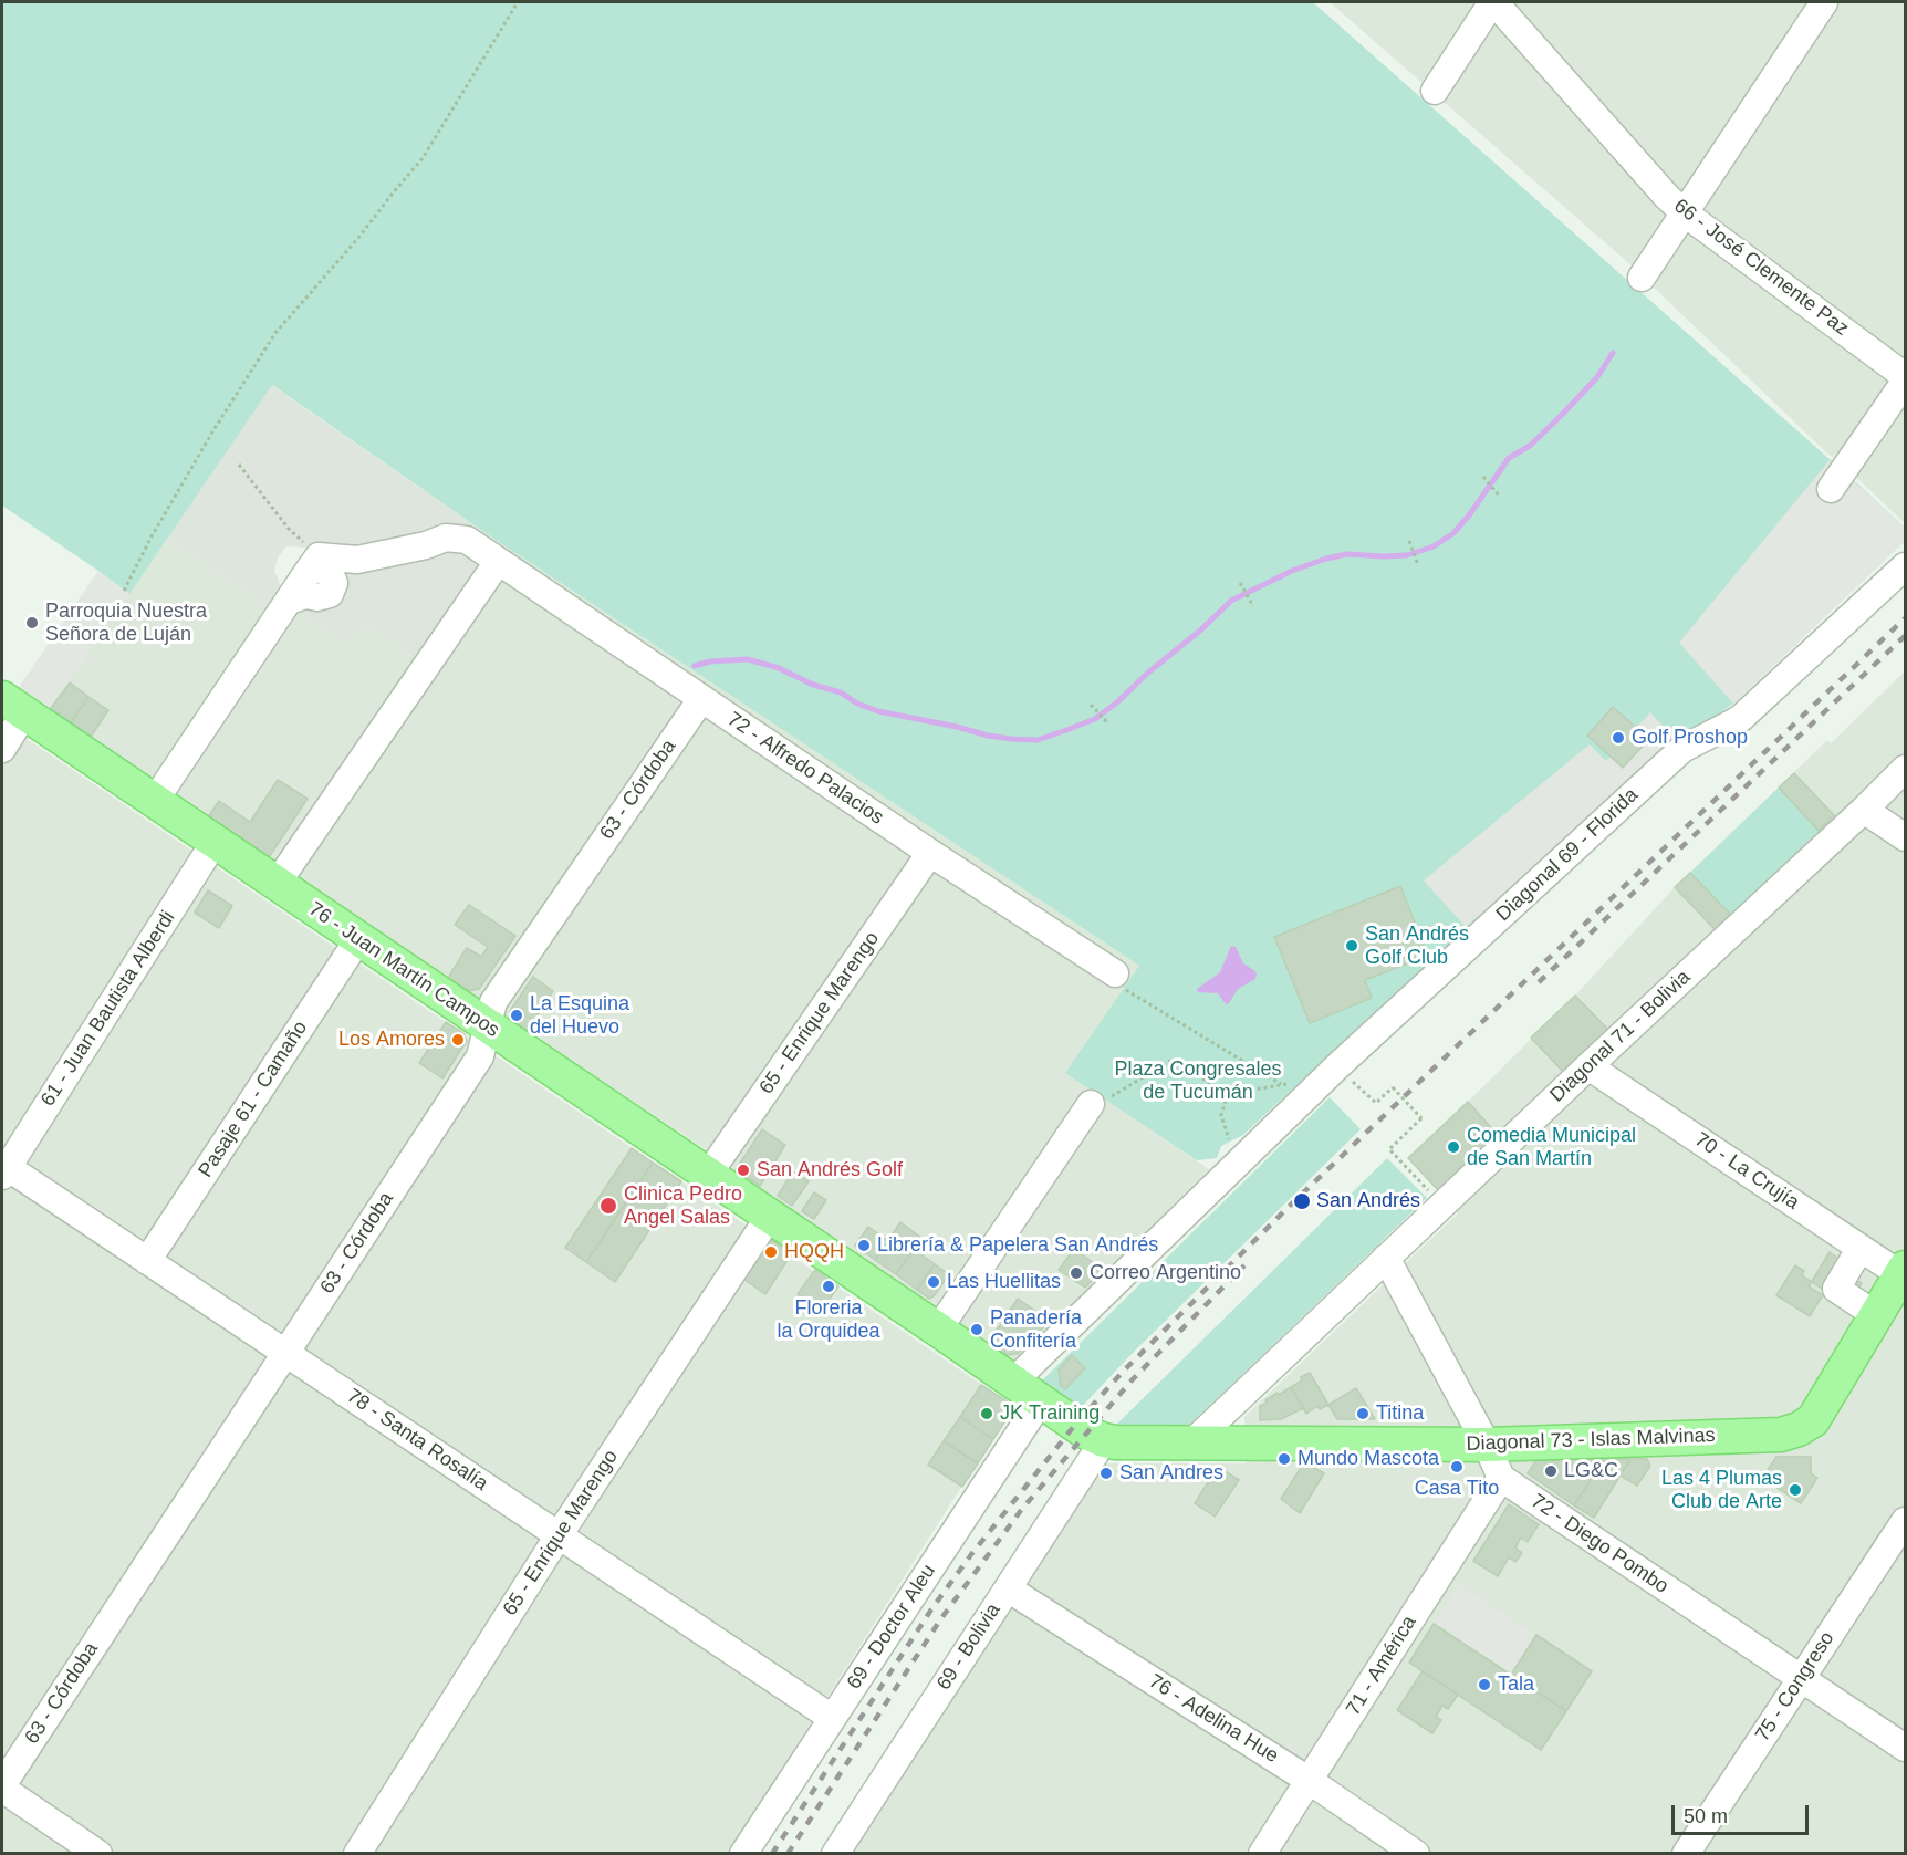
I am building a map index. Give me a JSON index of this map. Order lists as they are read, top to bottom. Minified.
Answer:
{"streets":{"main road":["76 - Juan Martín Campos","Diagonal 73 - Islas Malvinas"],"street":["66 - José Clemente Paz","72 - Alfredo Palacios","63 - Córdoba","Diagonal 69 - Florida","61 - Juan Bautista Alberdi","65 - Enrique Marengo","Diagonal 71 - Bolivia","Pasaje 61 - Camaño","70 - La Crujía","78 - Santa Rosalía","72 - Diego Pombo","69 - Doctor Aleu","69 - Bolivia","71 - América","75 - Congreso","76 - Adelina Hue"]},"crossings":[["72 - Alfredo Palacios","63 - Córdoba"],["72 - Alfredo Palacios","65 - Enrique Marengo"],["63 - Córdoba","76 - Juan Martín Campos"],["63 - Córdoba","78 - Santa Rosalía"],["Diagonal 69 - Florida","76 - Juan Martín Campos"],["76 - Juan Martín Campos","61 - Juan Bautista Alberdi"],["76 - Juan Martín Campos","65 - Enrique Marengo"],["76 - Juan Martín Campos","Pasaje 61 - Camaño"],["76 - Juan Martín Campos","Diagonal 73 - Islas Malvinas"],["76 - Juan Martín Campos","69 - Doctor Aleu"],["76 - Juan Martín Campos","69 - Bolivia"],["61 - Juan Bautista Alberdi","78 - Santa Rosalía"],["65 - Enrique Marengo","78 - Santa Rosalía"],["Diagonal 71 - Bolivia","70 - La Crujía"],["Diagonal 71 - Bolivia","Diagonal 73 - Islas Malvinas"],["Pasaje 61 - Camaño","78 - Santa Rosalía"],["78 - Santa Rosalía","69 - Doctor Aleu"],["Diagonal 73 - Islas Malvinas","69 - Bolivia"],["72 - Diego Pombo","71 - América"],["72 - Diego Pombo","75 - Congreso"],["69 - Bolivia","76 - Adelina Hue"],["71 - América","76 - Adelina Hue"]],"parks":["Plaza Congresales de Tucumán"],"places":["Parroquia Nuestra Señora de Luján","Golf Proshop","San Andrés Golf Club","La Esquina del Huevo","Los Amores","Comedia Municipal de San Martín","San Andrés Golf","San Andrés","Clinica Pedro Angel Salas","Librería & Papelera San Andrés","HQQH","Correo Argentino","Las Huellitas","Floreria la Orquidea","Panadería Confitería","JK Training","Titina","Mundo Mascota","Casa Tito","LG&C","San Andres","Las 4 Plumas Club de Arte","Tala"],"scale_bar":"50 m"}
